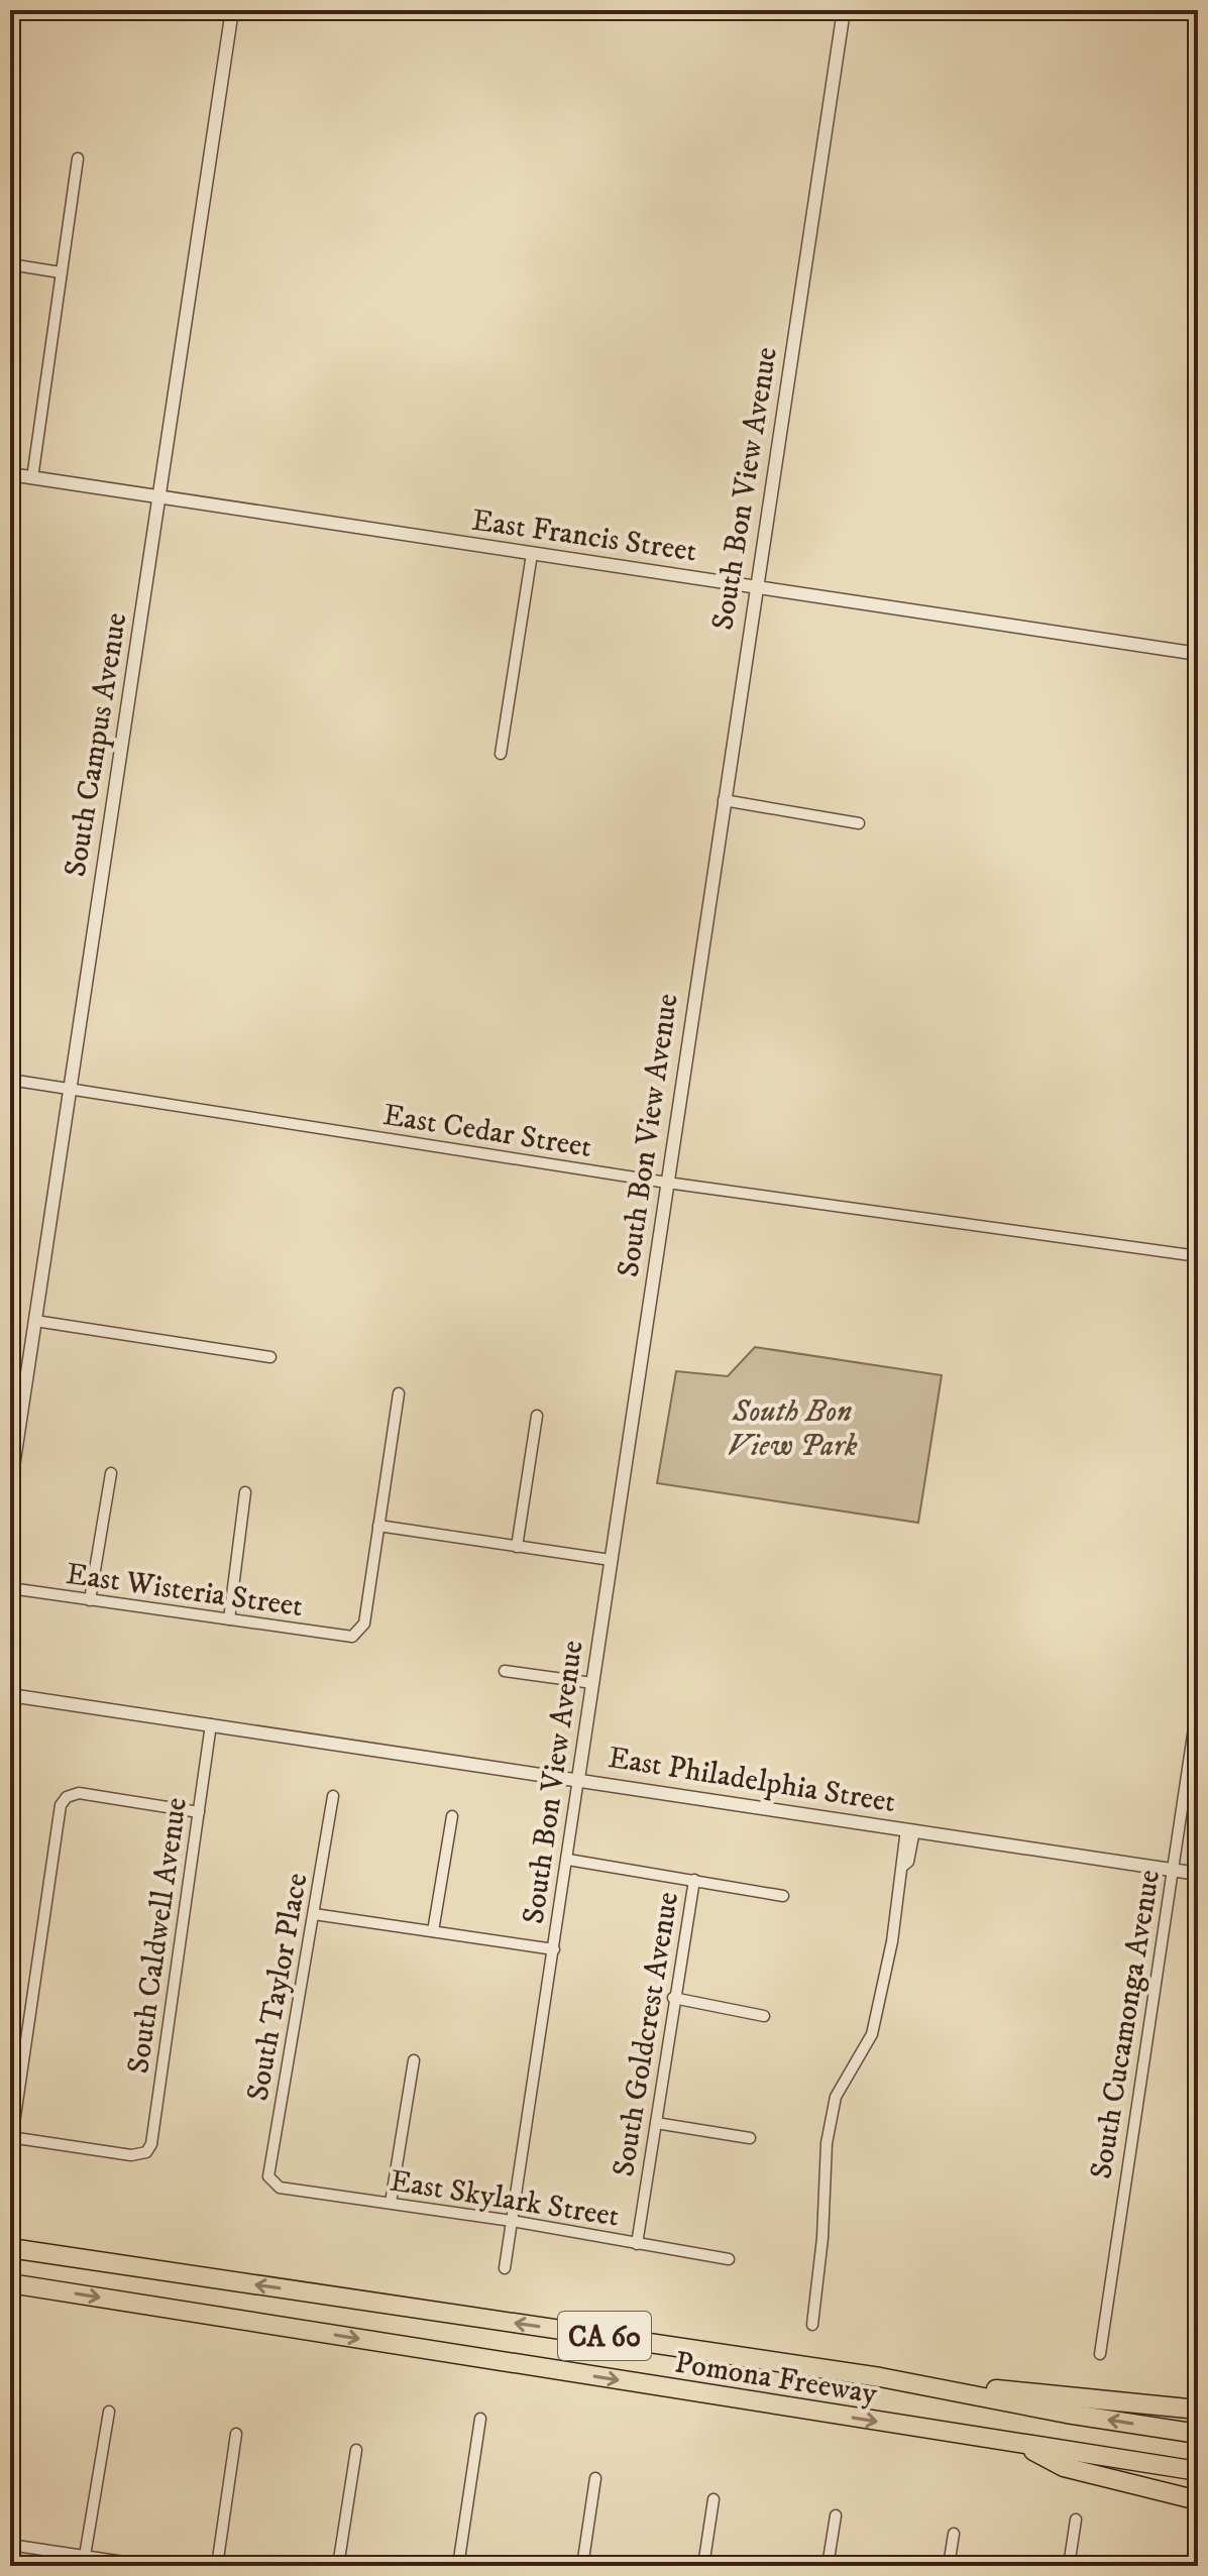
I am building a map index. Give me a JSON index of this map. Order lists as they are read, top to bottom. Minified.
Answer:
{"streets":{"highway":["CA 60","Pomona Freeway"],"street":["South Bon View Avenue","East Francis Street","South Campus Avenue","East Cedar Street","East Wisteria Street","East Philadelphia Street","South Caldwell Avenue","South Taylor Place","South Cucamonga Avenue","South Goldcrest Avenue","East Skylark Street"]},"crossings":[["South Bon View Avenue","East Francis Street"],["South Bon View Avenue","East Cedar Street"],["South Bon View Avenue","East Philadelphia Street"],["South Bon View Avenue","East Skylark Street"],["East Francis Street","South Campus Avenue"],["South Campus Avenue","East Cedar Street"],["East Philadelphia Street","South Caldwell Avenue"],["East Philadelphia Street","South Cucamonga Avenue"],["South Taylor Place","East Skylark Street"],["South Goldcrest Avenue","East Skylark Street"]],"parks":["South Bon View Park"]}
